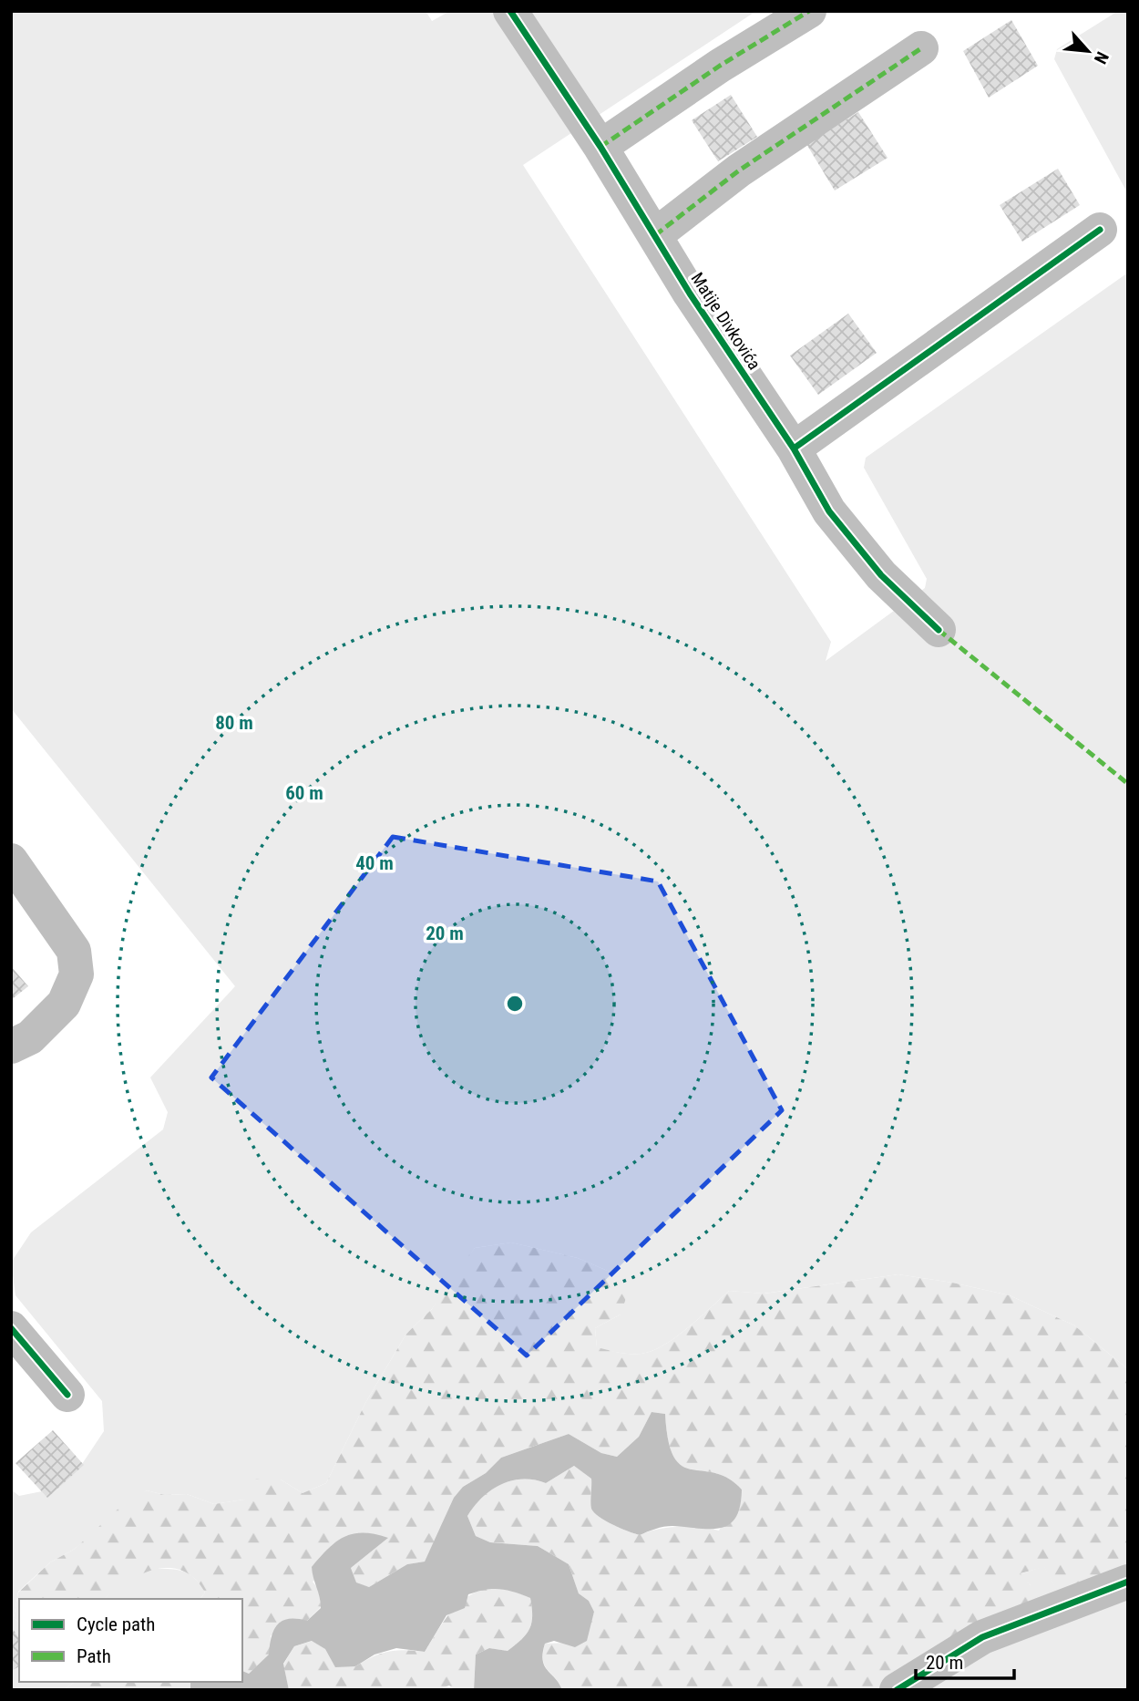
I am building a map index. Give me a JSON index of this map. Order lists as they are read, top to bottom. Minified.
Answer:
{"streets":{"street":["Matije Divkovića"]},"legend":["Cycle path","Path"],"scale_bar":"20 m","north":"bottom right","rings":["80 m","60 m","40 m","20 m"]}
